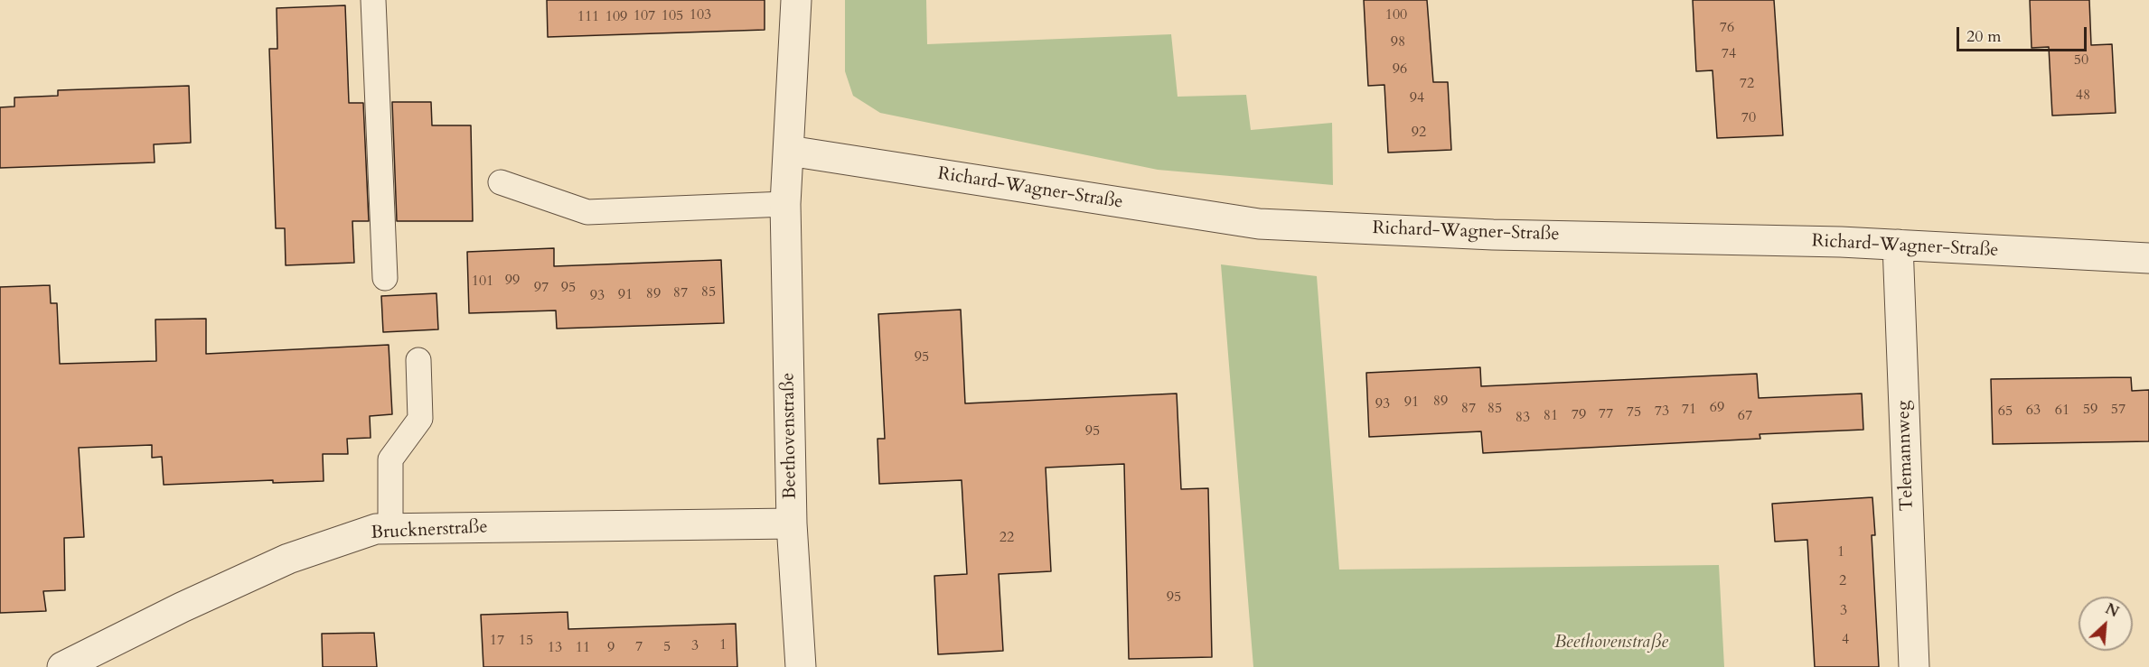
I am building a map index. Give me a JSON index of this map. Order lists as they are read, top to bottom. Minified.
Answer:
{"streets":{"street":["Richard-Wagner-Straße","Beethovenstraße","Telemannweg","Brucknerstraße"]},"crossings":[["Richard-Wagner-Straße","Beethovenstraße"],["Richard-Wagner-Straße","Telemannweg"],["Beethovenstraße","Brucknerstraße"]],"parks":["Beethovenstraße"],"house_numbers":["103","100","107","105","111","109","76","98","74","50","96","72","48","94","70","92","99","101","97","95","85","87","89","91","93","95","89","91","93","69","87","85","71","59","57","63","61","73","65","75","77","79","81","67","83","95","22","1","2","95","3","4","17","15","1","3","7","5","13","11","9"],"scale_bar":"20 m","north":"top right"}
